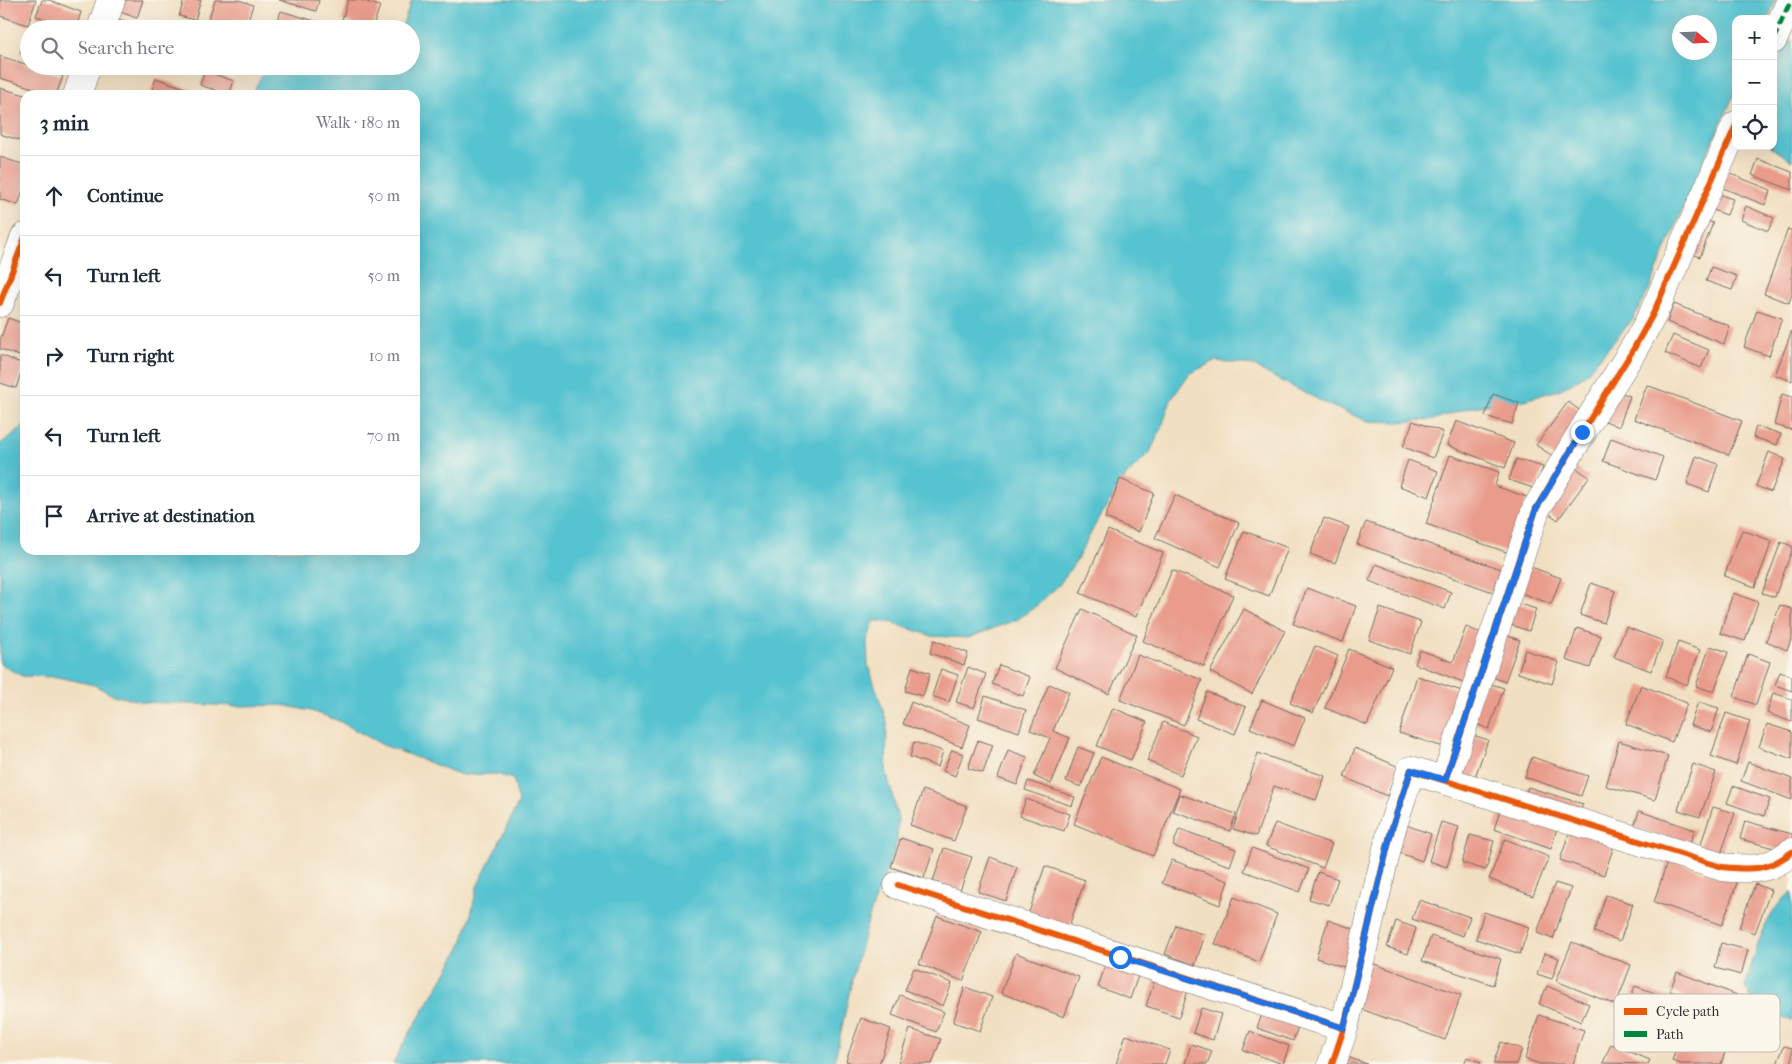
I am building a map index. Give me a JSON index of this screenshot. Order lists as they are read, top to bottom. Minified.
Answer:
{"legend":["Cycle path","Path"],"north":"right","page":{"map_buttons":["+","−"],"search":"Search here","heading":["3 min","Walk · 180 m"],"list":[["Continue","50 m"],["Turn left","50 m"],["Turn right","10 m"],["Turn left","70 m"],"Arrive at destination"]}}
